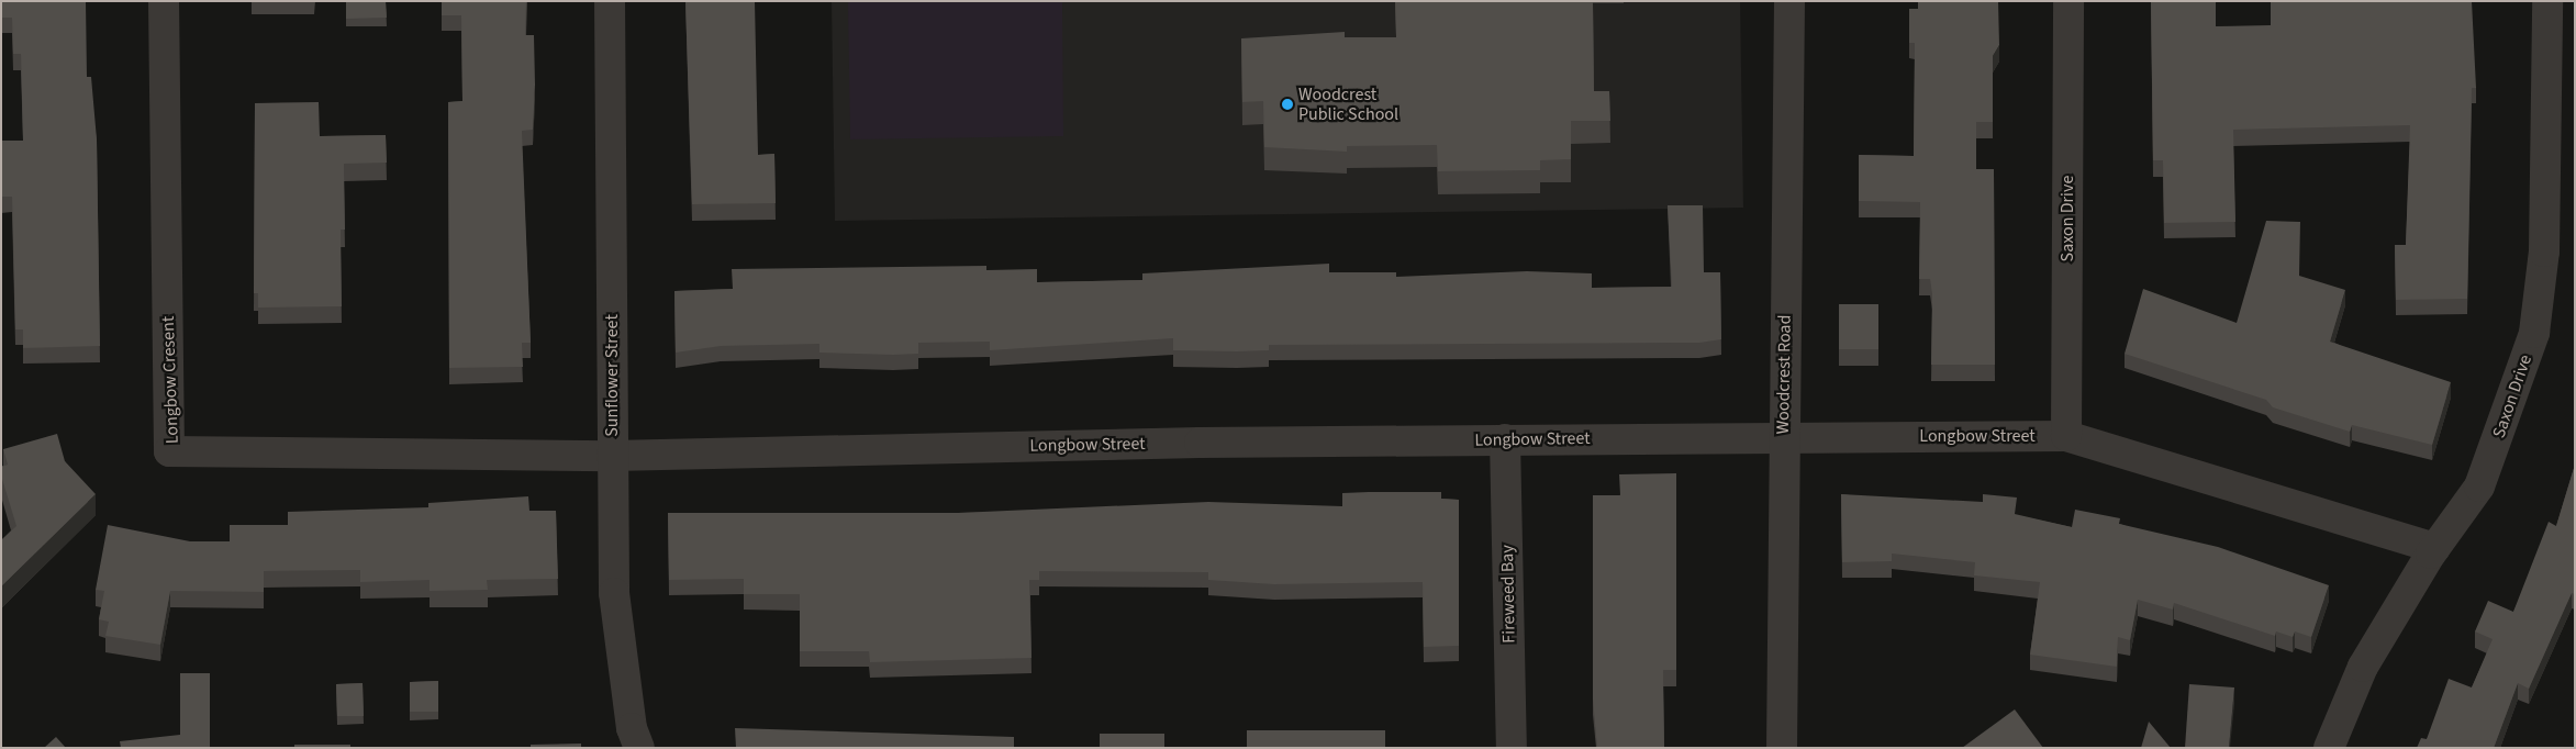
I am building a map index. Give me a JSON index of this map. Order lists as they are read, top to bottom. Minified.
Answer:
{"streets":{"street":["Saxon Drive","Woodcrest Road","Sunflower Street","Longbow Cresent","Longbow Street","Fireweed Bay"]},"crossings":[["Saxon Drive","Longbow Street"],["Woodcrest Road","Longbow Street"],["Sunflower Street","Longbow Cresent"],["Sunflower Street","Longbow Street"],["Longbow Cresent","Longbow Street"],["Longbow Street","Fireweed Bay"]],"places":["Woodcrest Public School"]}
